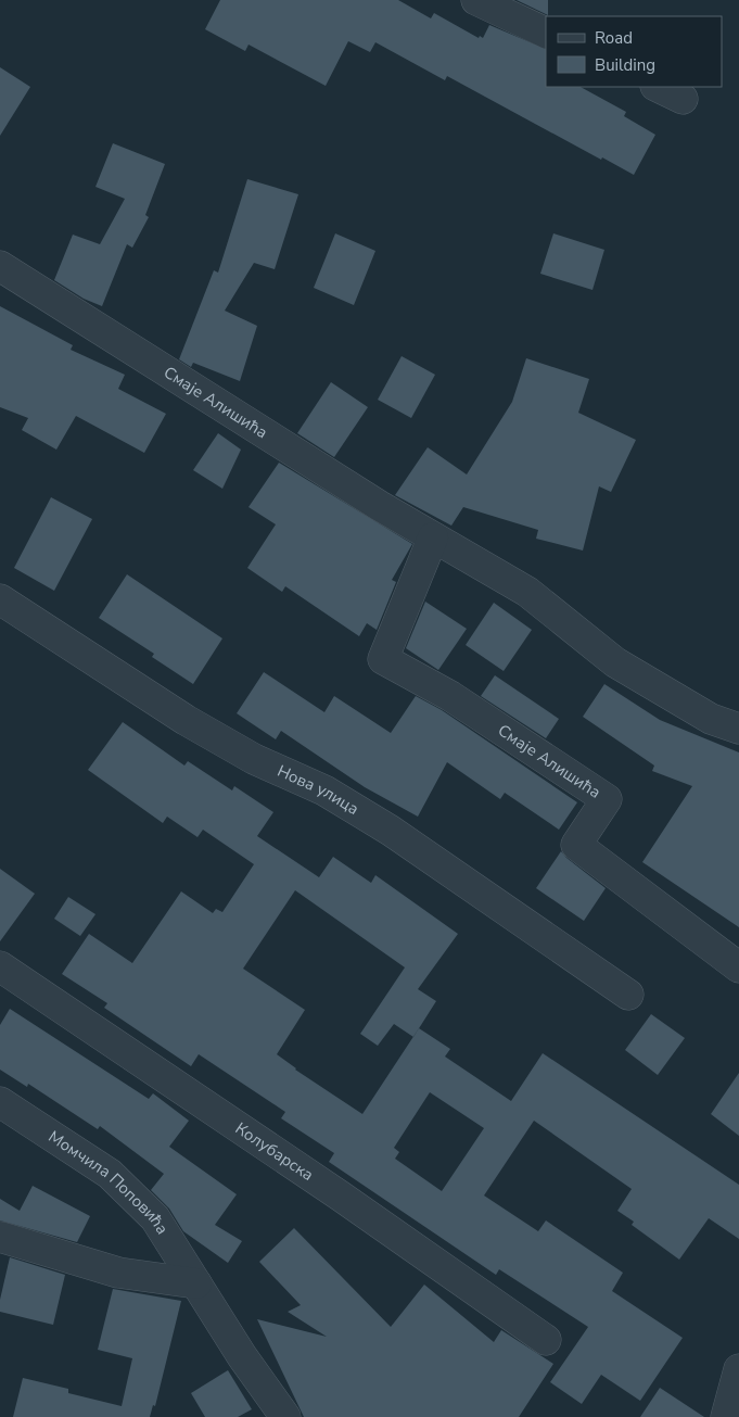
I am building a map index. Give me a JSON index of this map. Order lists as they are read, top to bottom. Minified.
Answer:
{"streets":{"street":["Смаје Алишића","Нова улица","Колубарска","Момчила Поповића"]},"legend":["Road","Building"]}
